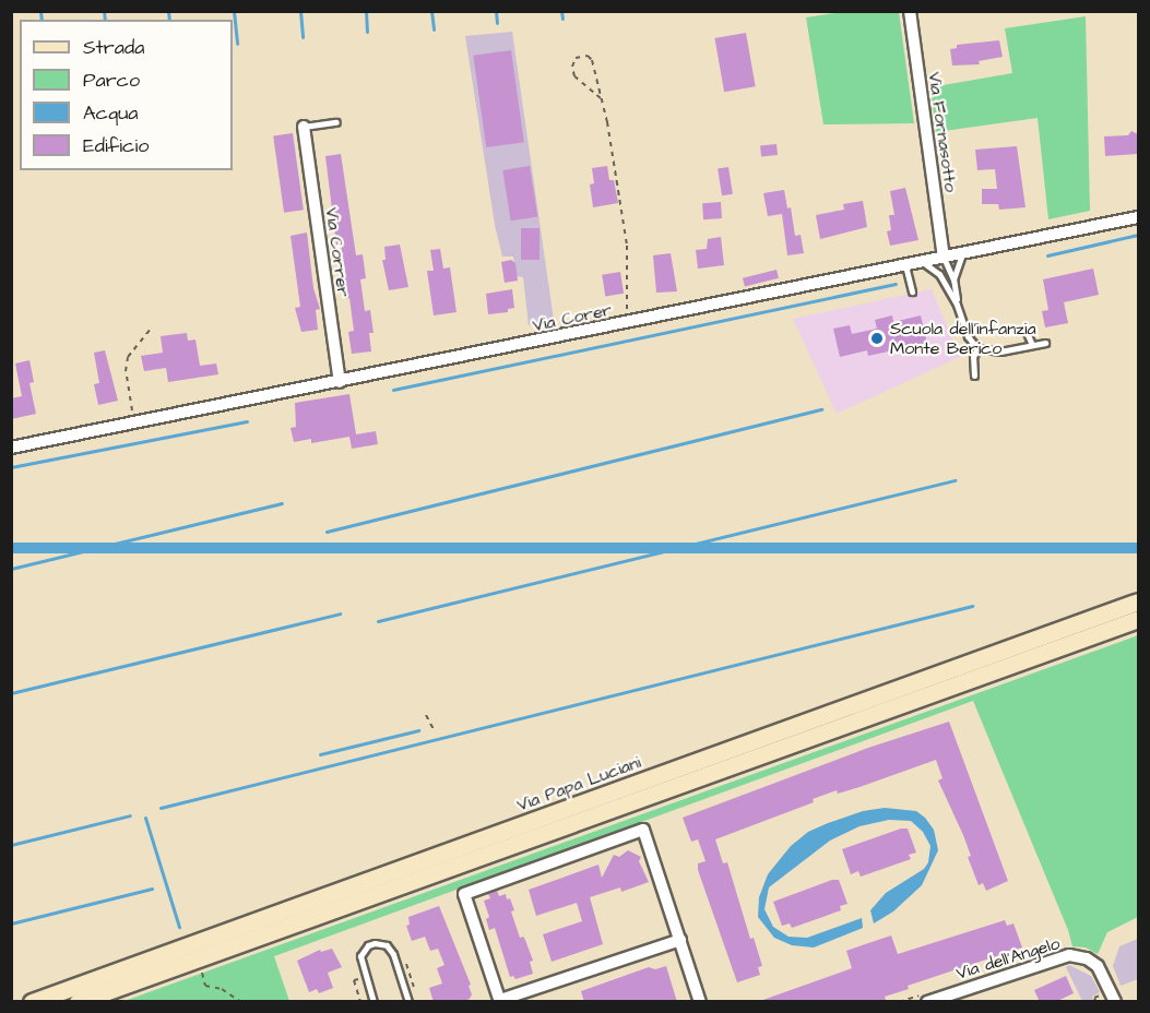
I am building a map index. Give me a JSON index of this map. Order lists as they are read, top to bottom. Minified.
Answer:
{"streets":{"main road":["Via Papa Luciani"],"street":["Via Fornasotto","Via Correr","Via Corer","Via dell'Angelo"]},"crossings":[["Via Fornasotto","Via Corer"],["Via Correr","Via Corer"]],"places":["Scuola dell'infanzia Monte Berico"],"legend":["Strada","Parco","Acqua","Edificio"]}
